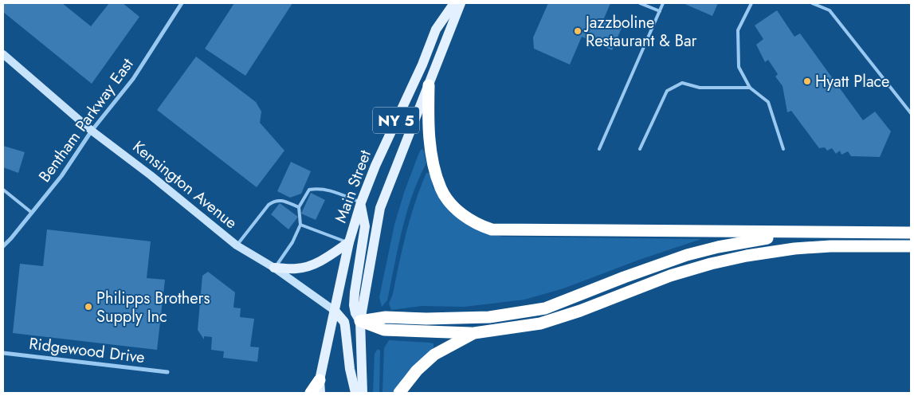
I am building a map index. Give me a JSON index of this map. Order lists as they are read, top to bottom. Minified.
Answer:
{"streets":{"main road":["NY 5","Kensington Avenue","Main Street"],"street":["Bentham Parkway East","Ridgewood Drive"]},"crossings":[["Bentham Parkway East","Kensington Avenue"],["Kensington Avenue","Main Street"]],"places":["Jazzboline Restaurant & Bar","Hyatt Place","Philipps Brothers Supply Inc"]}
